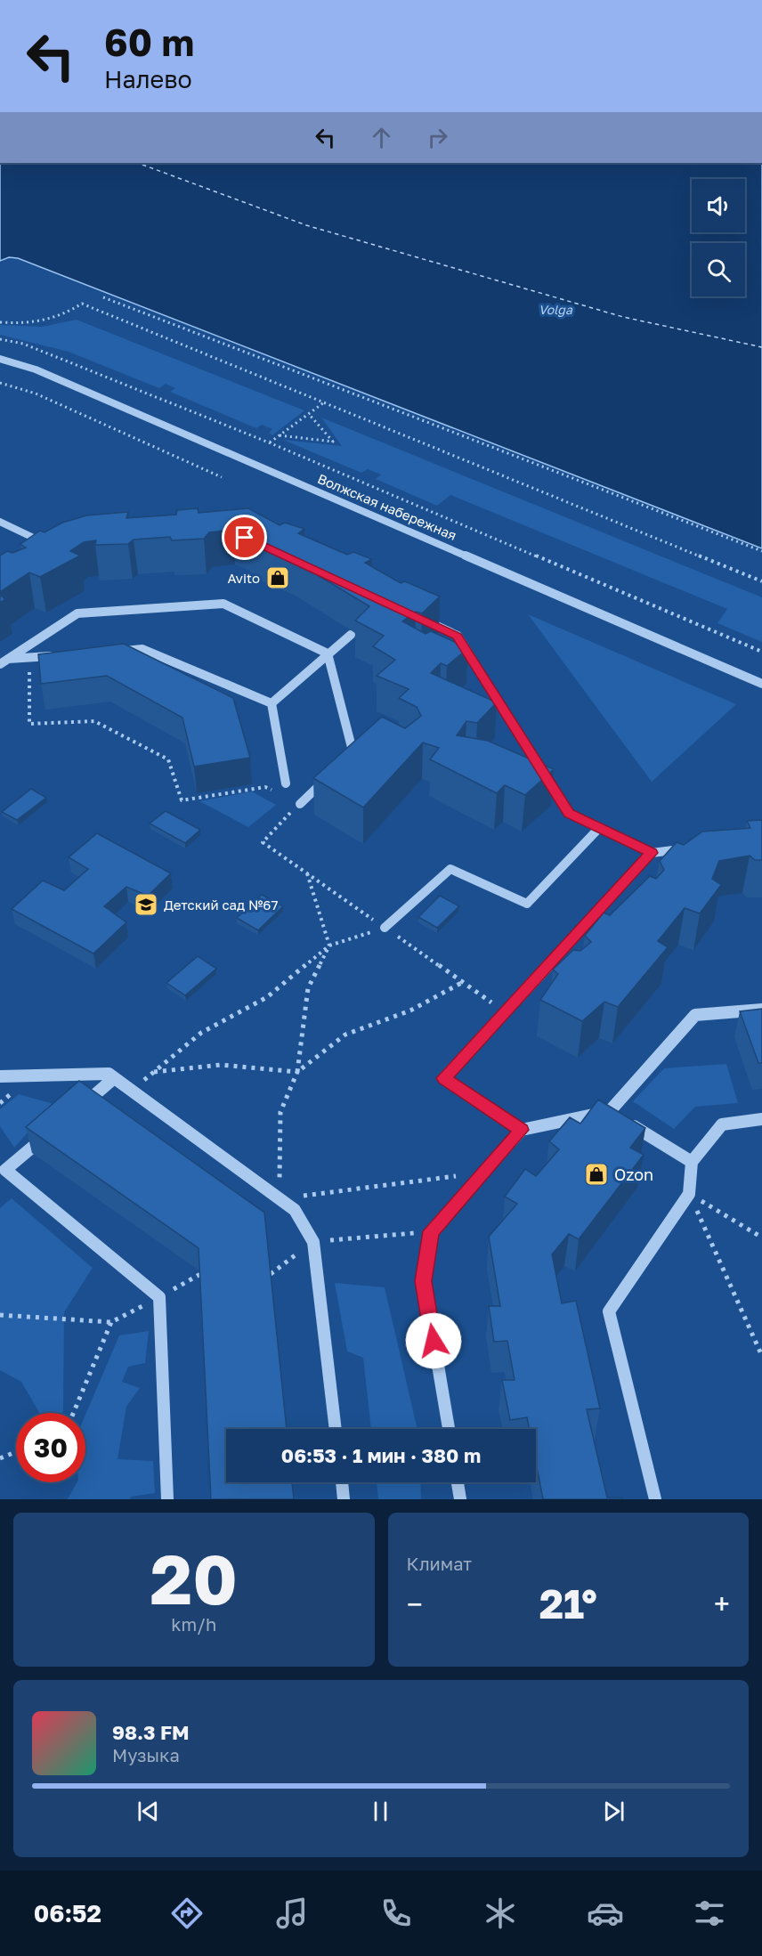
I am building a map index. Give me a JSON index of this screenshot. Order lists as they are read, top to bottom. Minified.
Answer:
{"streets":{"street":["Волжская набережная"]},"water":["Volga"],"places":{"shop":["Avito","Ozon"],"school or university":["Детский сад №67"]},"page":{"turn":["60 m","Налево"],"limit":"30","trip":"06:53 · 1 мин · 380 m","tile":[["20","km/h"],"Климат"],"heat":["−","21°","+"],"song":["98.3 FM","Музыка"],"tabs":"06:52"}}
